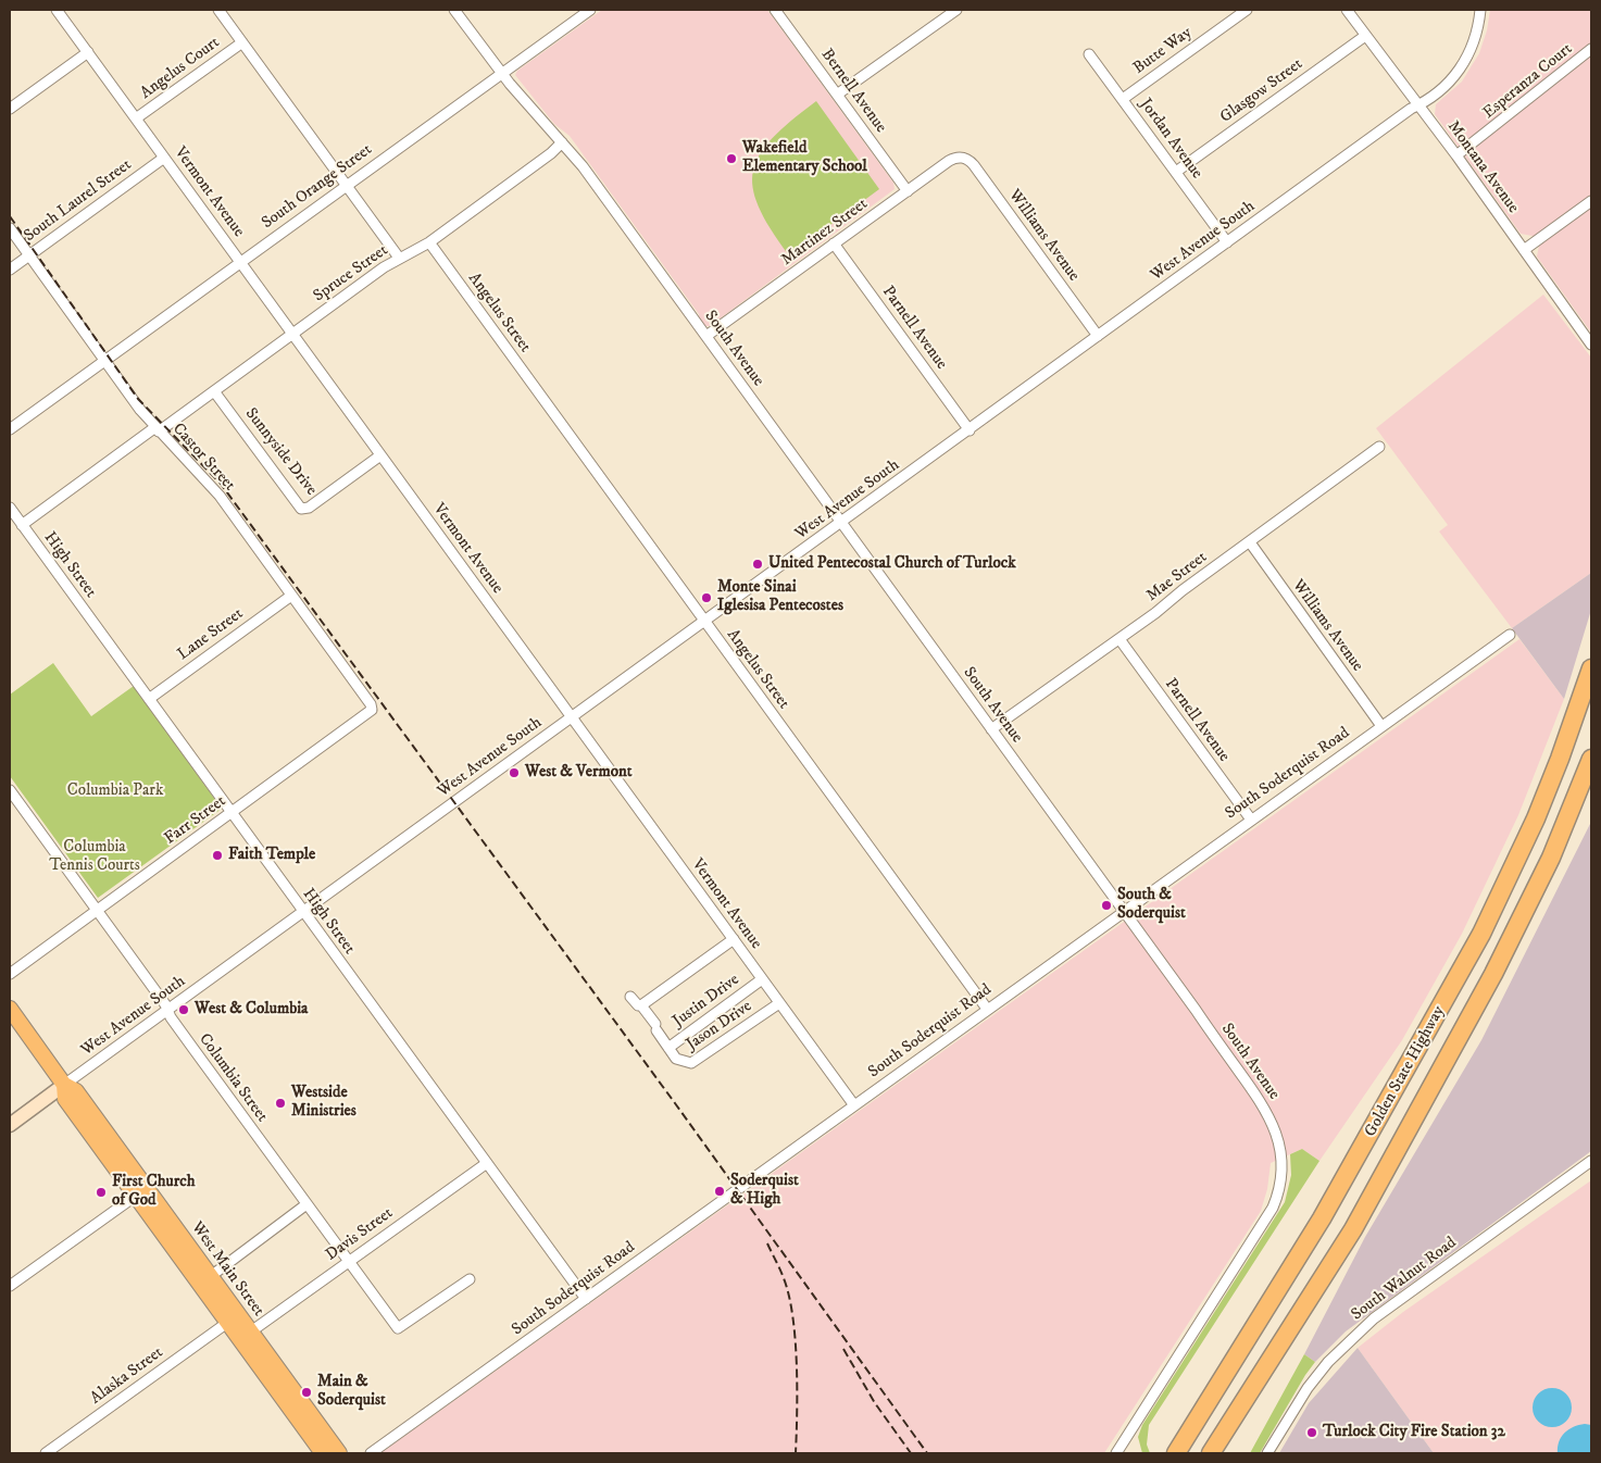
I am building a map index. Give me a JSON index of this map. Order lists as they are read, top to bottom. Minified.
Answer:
{"streets":{"highway":["Golden State Highway"],"main road":["West Main Street"],"street":["Butte Way","Angelus Court","Esperanza Court","Bernell Avenue","Glasgow Street","Jordan Avenue","Montana Avenue","South Orange Street","Vermont Avenue","South Laurel Street","Martinez Street","Williams Avenue","West Avenue South","Spruce Street","Angelus Street","Parnell Avenue","South Avenue","Sunnyside Drive","Castor Street","High Street","Mae Street","Lane Street","South Soderquist Road","Farr Street","Justin Drive","Jason Drive","Columbia Street","Davis Street","South Walnut Road","Alaska Street"]},"crossings":[["Butte Way","Jordan Avenue"],["Angelus Court","Vermont Avenue"],["Esperanza Court","Montana Avenue"],["Bernell Avenue","Martinez Street"],["Glasgow Street","Jordan Avenue"],["Glasgow Street","Montana Avenue"],["Jordan Avenue","West Avenue South"],["Montana Avenue","West Avenue South"],["South Orange Street","Vermont Avenue"],["South Orange Street","South Avenue"],["South Orange Street","Castor Street"],["Vermont Avenue","South Laurel Street"],["Vermont Avenue","West Avenue South"],["Vermont Avenue","Spruce Street"],["Vermont Avenue","Sunnyside Drive"],["Vermont Avenue","South Soderquist Road"],["Vermont Avenue","Justin Drive"],["Vermont Avenue","Jason Drive"],["South Laurel Street","Castor Street"],["Martinez Street","Williams Avenue"],["Martinez Street","Parnell Avenue"],["Martinez Street","South Avenue"],["Williams Avenue","West Avenue South"],["Williams Avenue","Mae Street"],["Williams Avenue","South Soderquist Road"],["West Avenue South","Angelus Street"],["West Avenue South","Parnell Avenue"],["West Avenue South","South Avenue"],["West Avenue South","High Street"],["West Avenue South","Columbia Street"],["West Avenue South","West Main Street"],["Spruce Street","Angelus Street"],["Spruce Street","South Avenue"],["Spruce Street","Sunnyside Drive"],["Spruce Street","Castor Street"],["Spruce Street","High Street"],["Angelus Street","South Soderquist Road"],["Parnell Avenue","Mae Street"],["Parnell Avenue","South Soderquist Road"],["South Avenue","Mae Street"],["South Avenue","South Soderquist Road"],["Castor Street","Lane Street"],["Castor Street","Farr Street"],["High Street","Lane Street"],["High Street","South Soderquist Road"],["High Street","Farr Street"],["High Street","Davis Street"],["Farr Street","Columbia Street"],["Justin Drive","Jason Drive"],["Columbia Street","Davis Street"],["Davis Street","West Main Street"],["West Main Street","Alaska Street"]],"parks":["Columbia Park","Columbia Tennis Courts"],"places":["Wakefield Elementary School","United Pentecostal Church of Turlock","Monte Sinai Iglesisa Pentecostes","West & Vermont","Faith Temple","South & Soderquist","West & Columbia","Westside Ministries","Soderquist & High","First Church of God","Main & Soderquist","Turlock City Fire Station 32"]}
